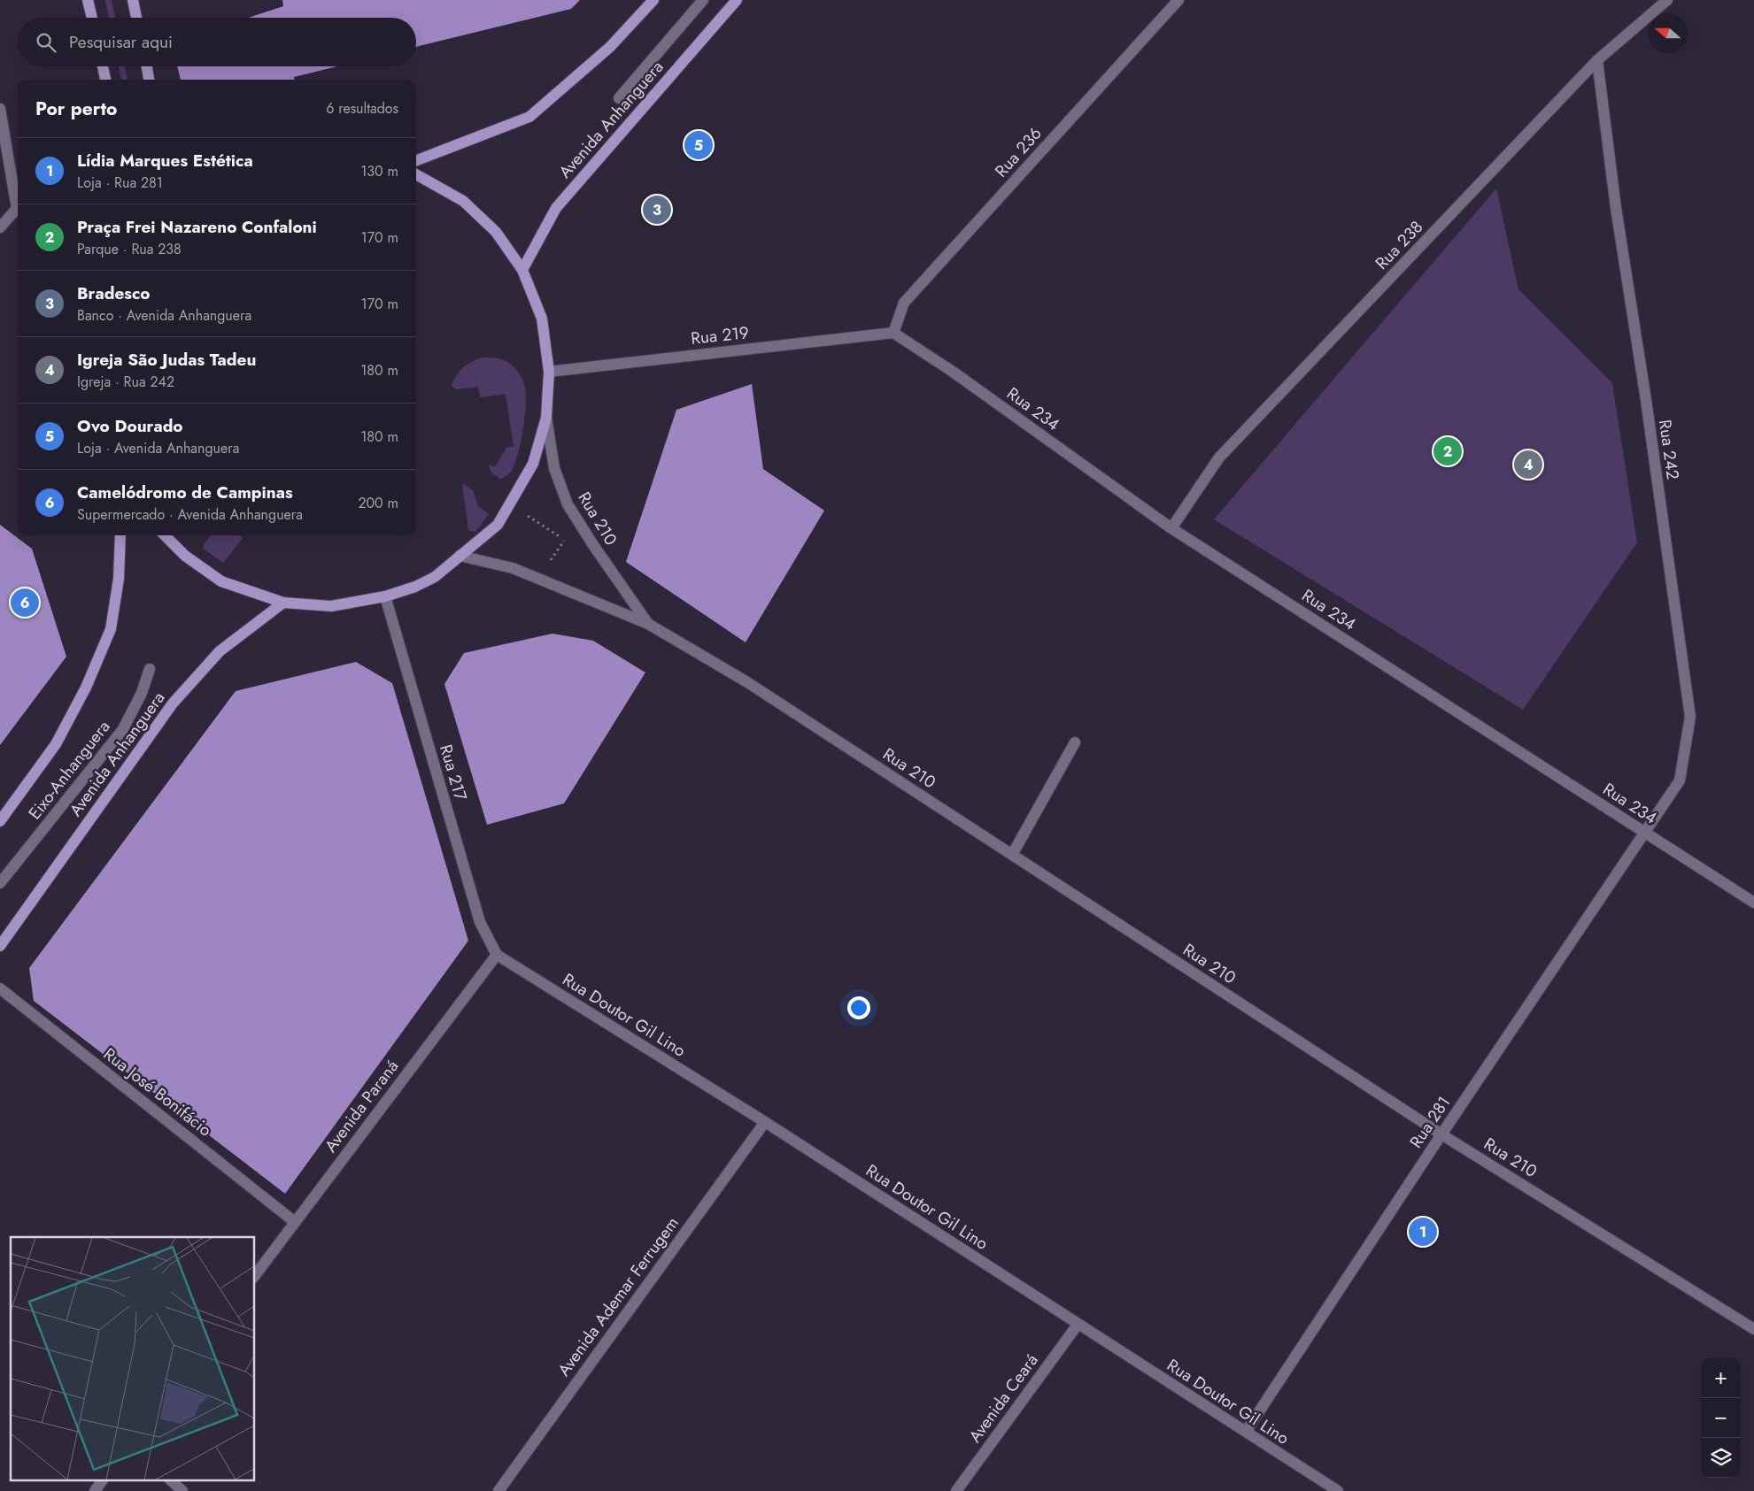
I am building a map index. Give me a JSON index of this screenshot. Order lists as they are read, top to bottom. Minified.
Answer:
{"streets":{"main road":["Avenida Anhanguera"],"street":["Rua 236","Rua 238","Rua 219","Rua 234","Rua 242","Rua 210","Eixo-Anhanguera","Rua 217","Rua Doutor Gil Lino","Rua José Bonifácio","Avenida Paraná","Rua 281","Avenida Ademar Ferrugem","Avenida Ceará"]},"crossings":[["Rua 236","Rua 219"],["Rua 236","Rua 234"],["Rua 238","Rua 234"],["Rua 238","Rua 242"],["Rua 219","Rua 234"],["Rua 234","Rua 242"],["Rua 234","Rua 281"],["Rua 242","Rua 281"],["Rua 210","Rua 281"],["Rua 217","Rua Doutor Gil Lino"],["Rua 217","Avenida Paraná"],["Rua Doutor Gil Lino","Avenida Paraná"],["Rua Doutor Gil Lino","Rua 281"],["Rua Doutor Gil Lino","Avenida Ademar Ferrugem"],["Rua Doutor Gil Lino","Avenida Ceará"],["Rua José Bonifácio","Avenida Paraná"]],"north":"left","page":{"search":"Pesquisar aqui","heading":["Por perto","6 resultados"],"pins":["5","3","2","4","6","1"],"list":[{"mark":"1","name":"Lídia Marques Estética","note":"Loja · Rua 281","value":"130 m"},{"mark":"2","name":"Praça Frei Nazareno Confaloni","note":"Parque · Rua 238","value":"170 m"},{"mark":"3","name":"Bradesco","note":"Banco · Avenida Anhanguera","value":"170 m"},{"mark":"4","name":"Igreja São Judas Tadeu","note":"Igreja · Rua 242","value":"180 m"},{"mark":"5","name":"Ovo Dourado","note":"Loja · Avenida Anhanguera","value":"180 m"},{"mark":"6","name":"Camelódromo de Campinas","note":"Supermercado · Avenida Anhanguera","value":"200 m"}],"map_buttons":["+","−"]}}
